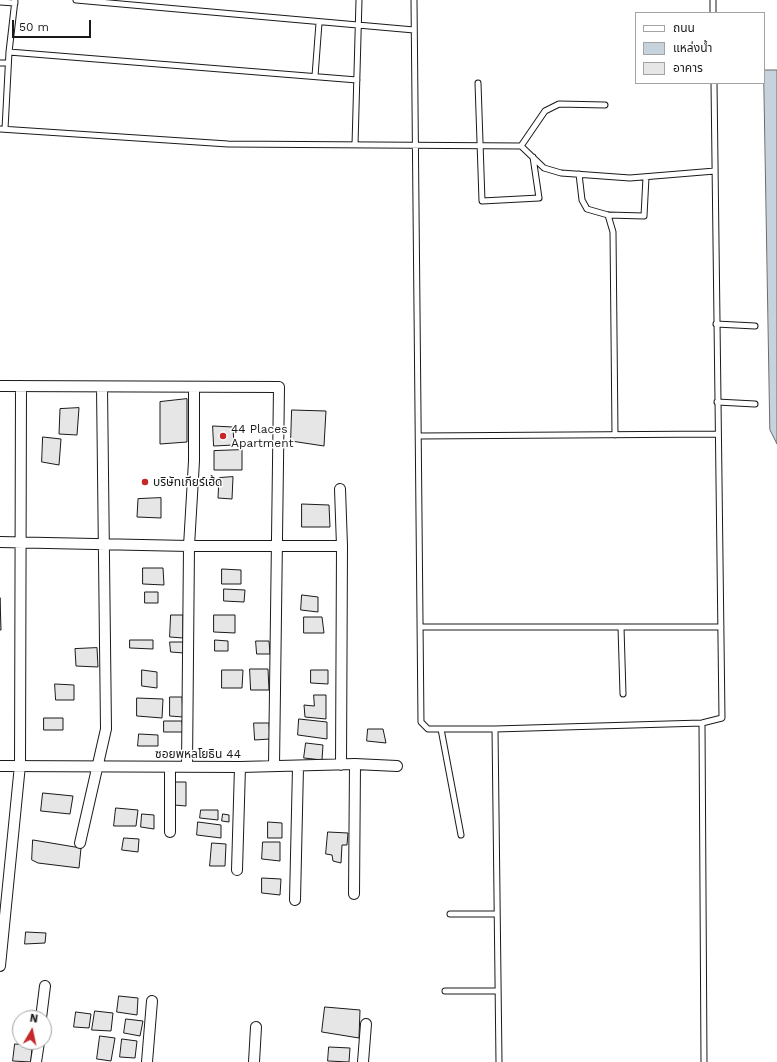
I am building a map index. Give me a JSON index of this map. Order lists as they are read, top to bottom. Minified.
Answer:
{"streets":{"street":["ซอยพหลโยธิน 44"]},"places":["44 Places Apartment","บริษัทเกียร์เฮ้ด"],"legend":["ถนน","แหล่งน้ำ","อาคาร"],"scale_bar":"50 m","north":"top"}
